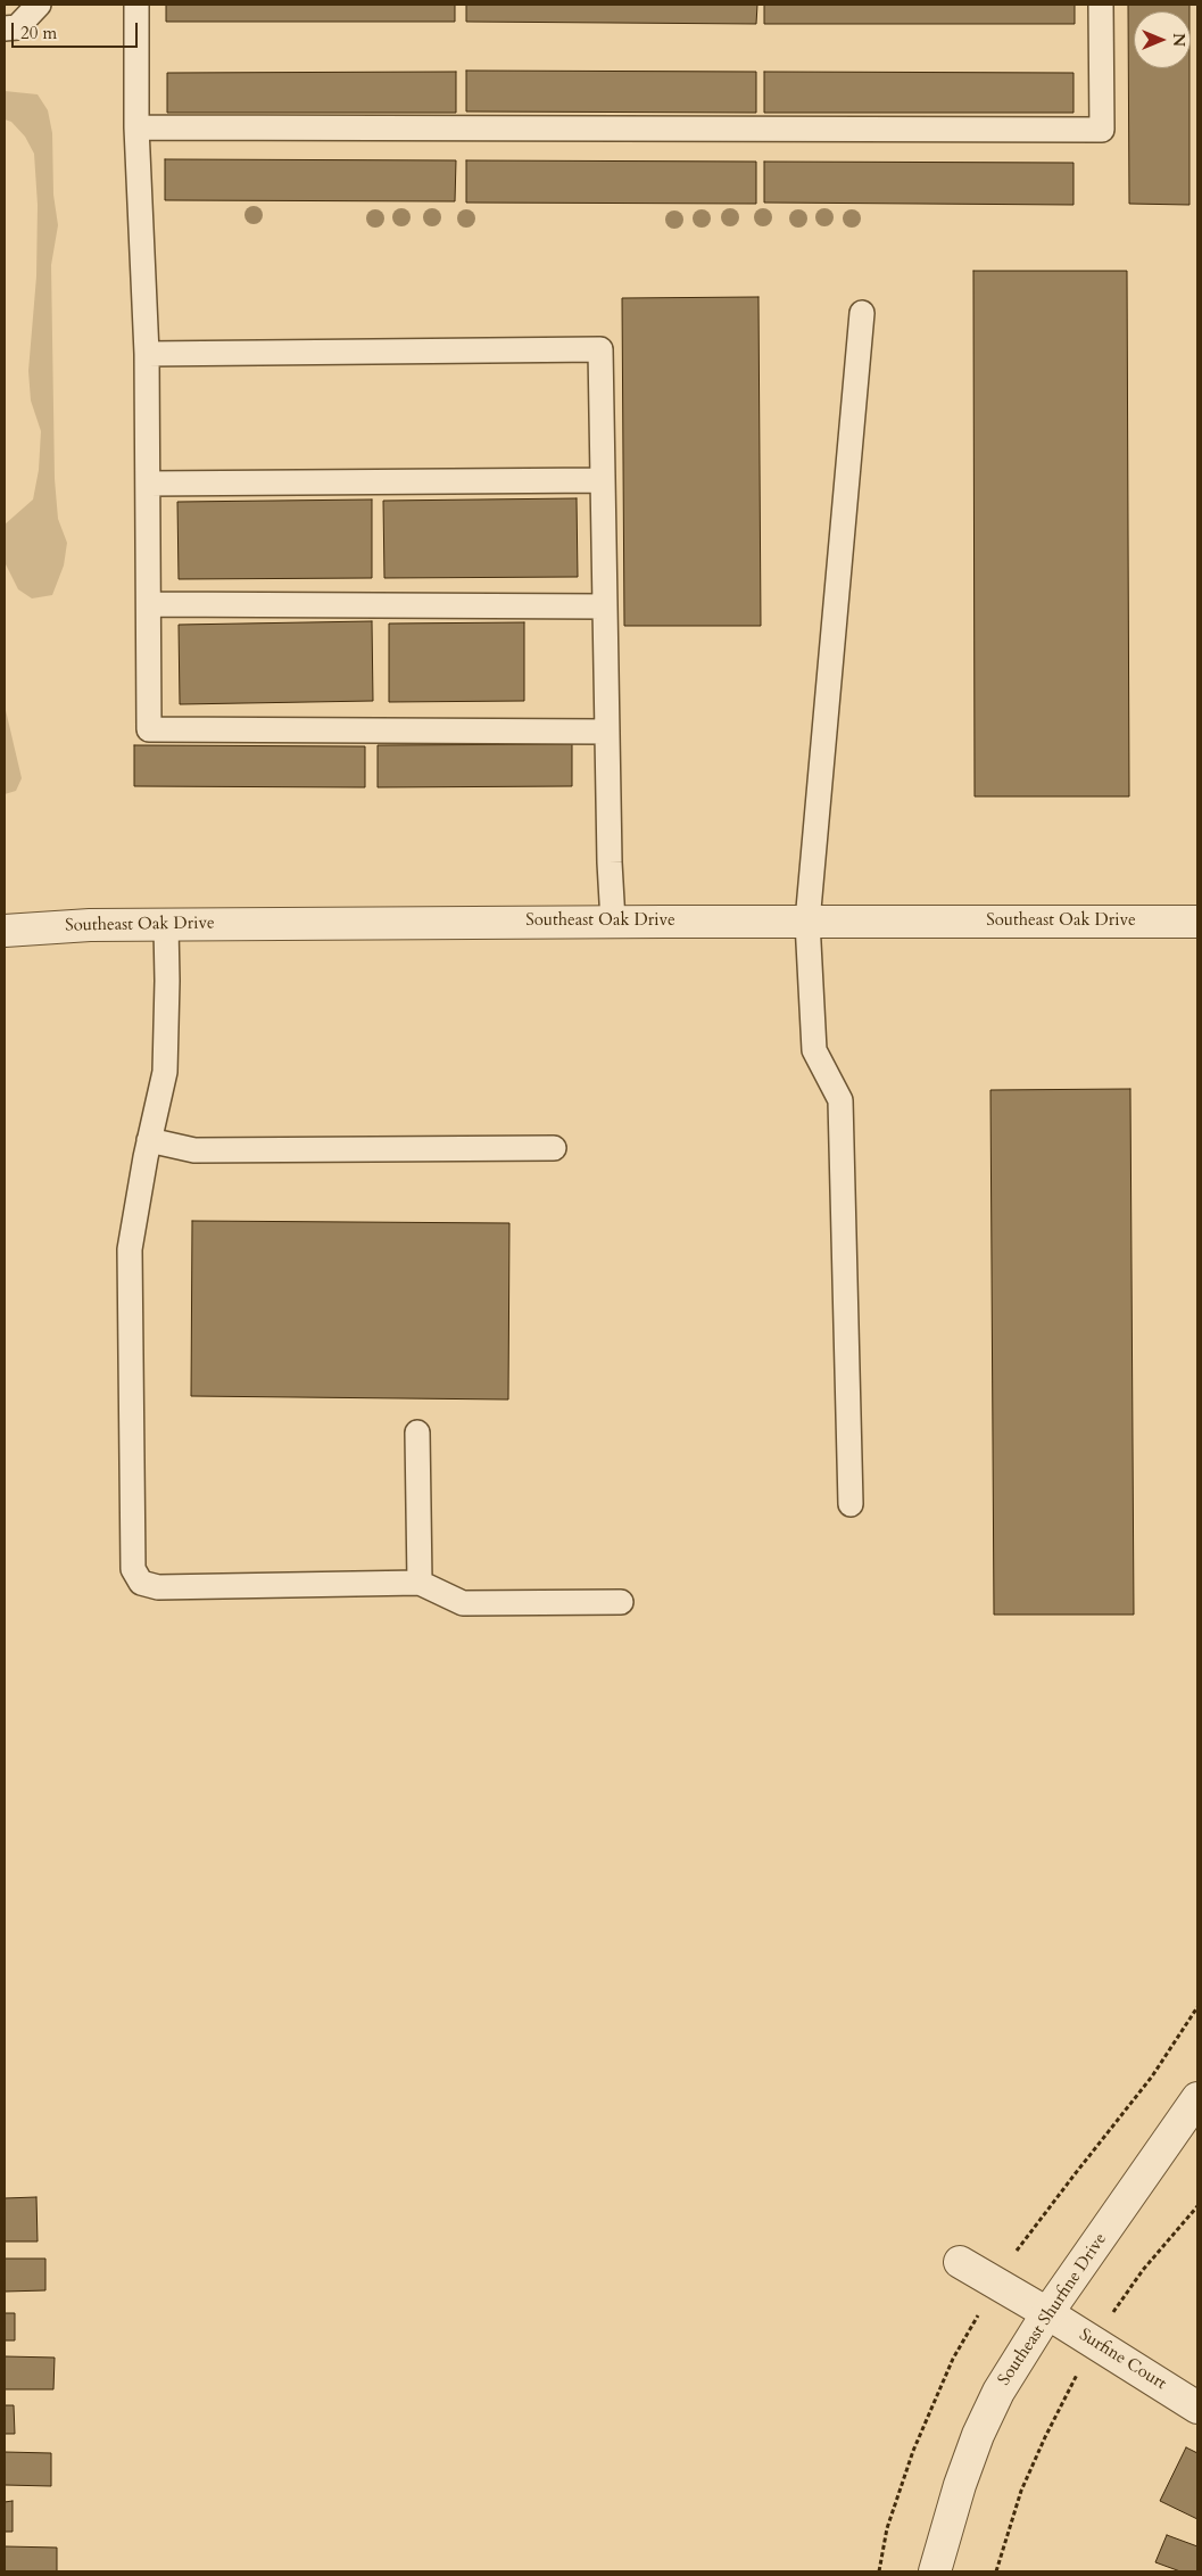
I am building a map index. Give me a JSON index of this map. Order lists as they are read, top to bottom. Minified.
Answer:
{"streets":{"street":["Southeast Oak Drive","Southeast Shurfine Drive","Surfine Court"]},"crossings":[["Southeast Shurfine Drive","Surfine Court"]],"scale_bar":"20 m","north":"right"}
